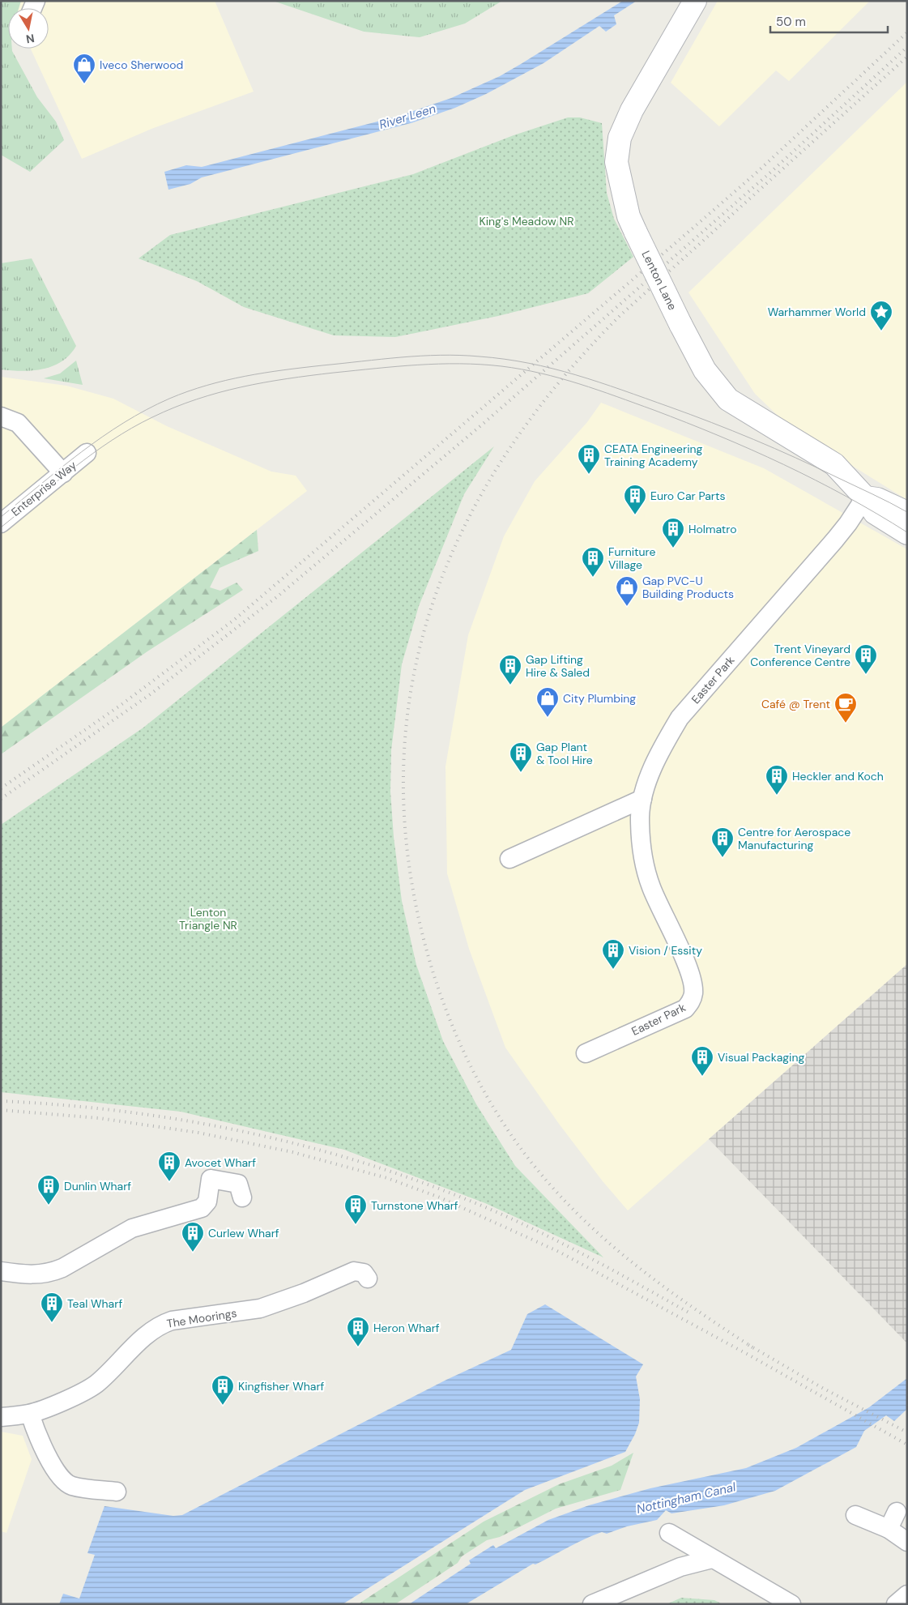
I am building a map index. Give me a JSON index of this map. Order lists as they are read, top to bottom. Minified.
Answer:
{"streets":{"street":["Lenton Lane","Enterprise Way","Easter Park","The Moorings"]},"crossings":[["Lenton Lane","Easter Park"]],"water":["River Leen","Nottingham Canal"],"parks":["King's Meadow NR","Lenton Triangle NR"],"places":{"shop":["Iveco Sherwood","Gap PVC-U Building Products","City Plumbing"],"place":["Warhammer World"],"building":["CEATA Engineering Training Academy","Euro Car Parts","Holmatro","Furniture Village","Trent Vineyard Conference Centre","Gap Lifting Hire & Saled","Gap Plant & Tool Hire","Heckler and Koch","Centre for Aerospace Manufacturing","Vision / Essity","Visual Packaging","Avocet Wharf","Dunlin Wharf","Turnstone Wharf","Curlew Wharf","Teal Wharf","Heron Wharf","Kingfisher Wharf"],"cafe":["Café @ Trent"]},"scale_bar":"50 m","north":"bottom"}
